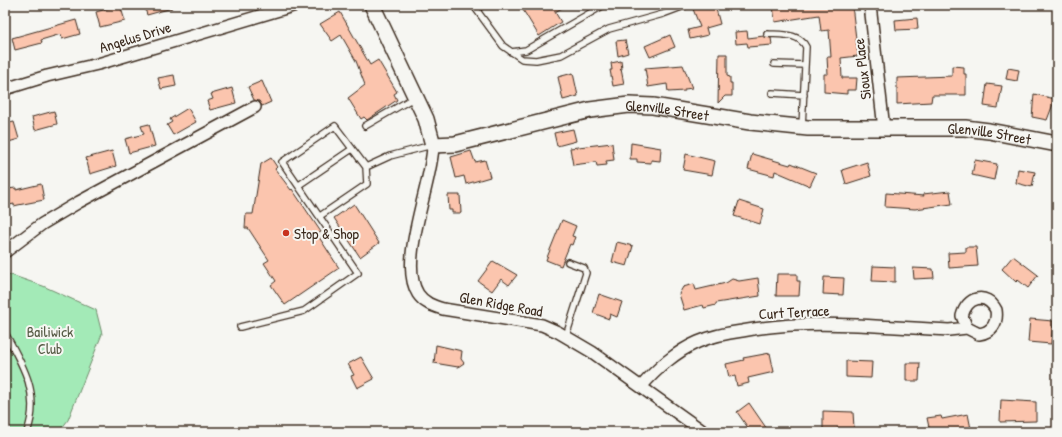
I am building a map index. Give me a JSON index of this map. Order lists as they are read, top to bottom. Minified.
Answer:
{"streets":{"main road":["Glenville Street"],"street":["Angelus Drive","Sioux Place","Glen Ridge Road","Curt Terrace"]},"crossings":[["Sioux Place","Glenville Street"],["Glenville Street","Glen Ridge Road"],["Glen Ridge Road","Curt Terrace"]],"parks":["Bailiwick Club"],"places":["Stop & Shop"]}
